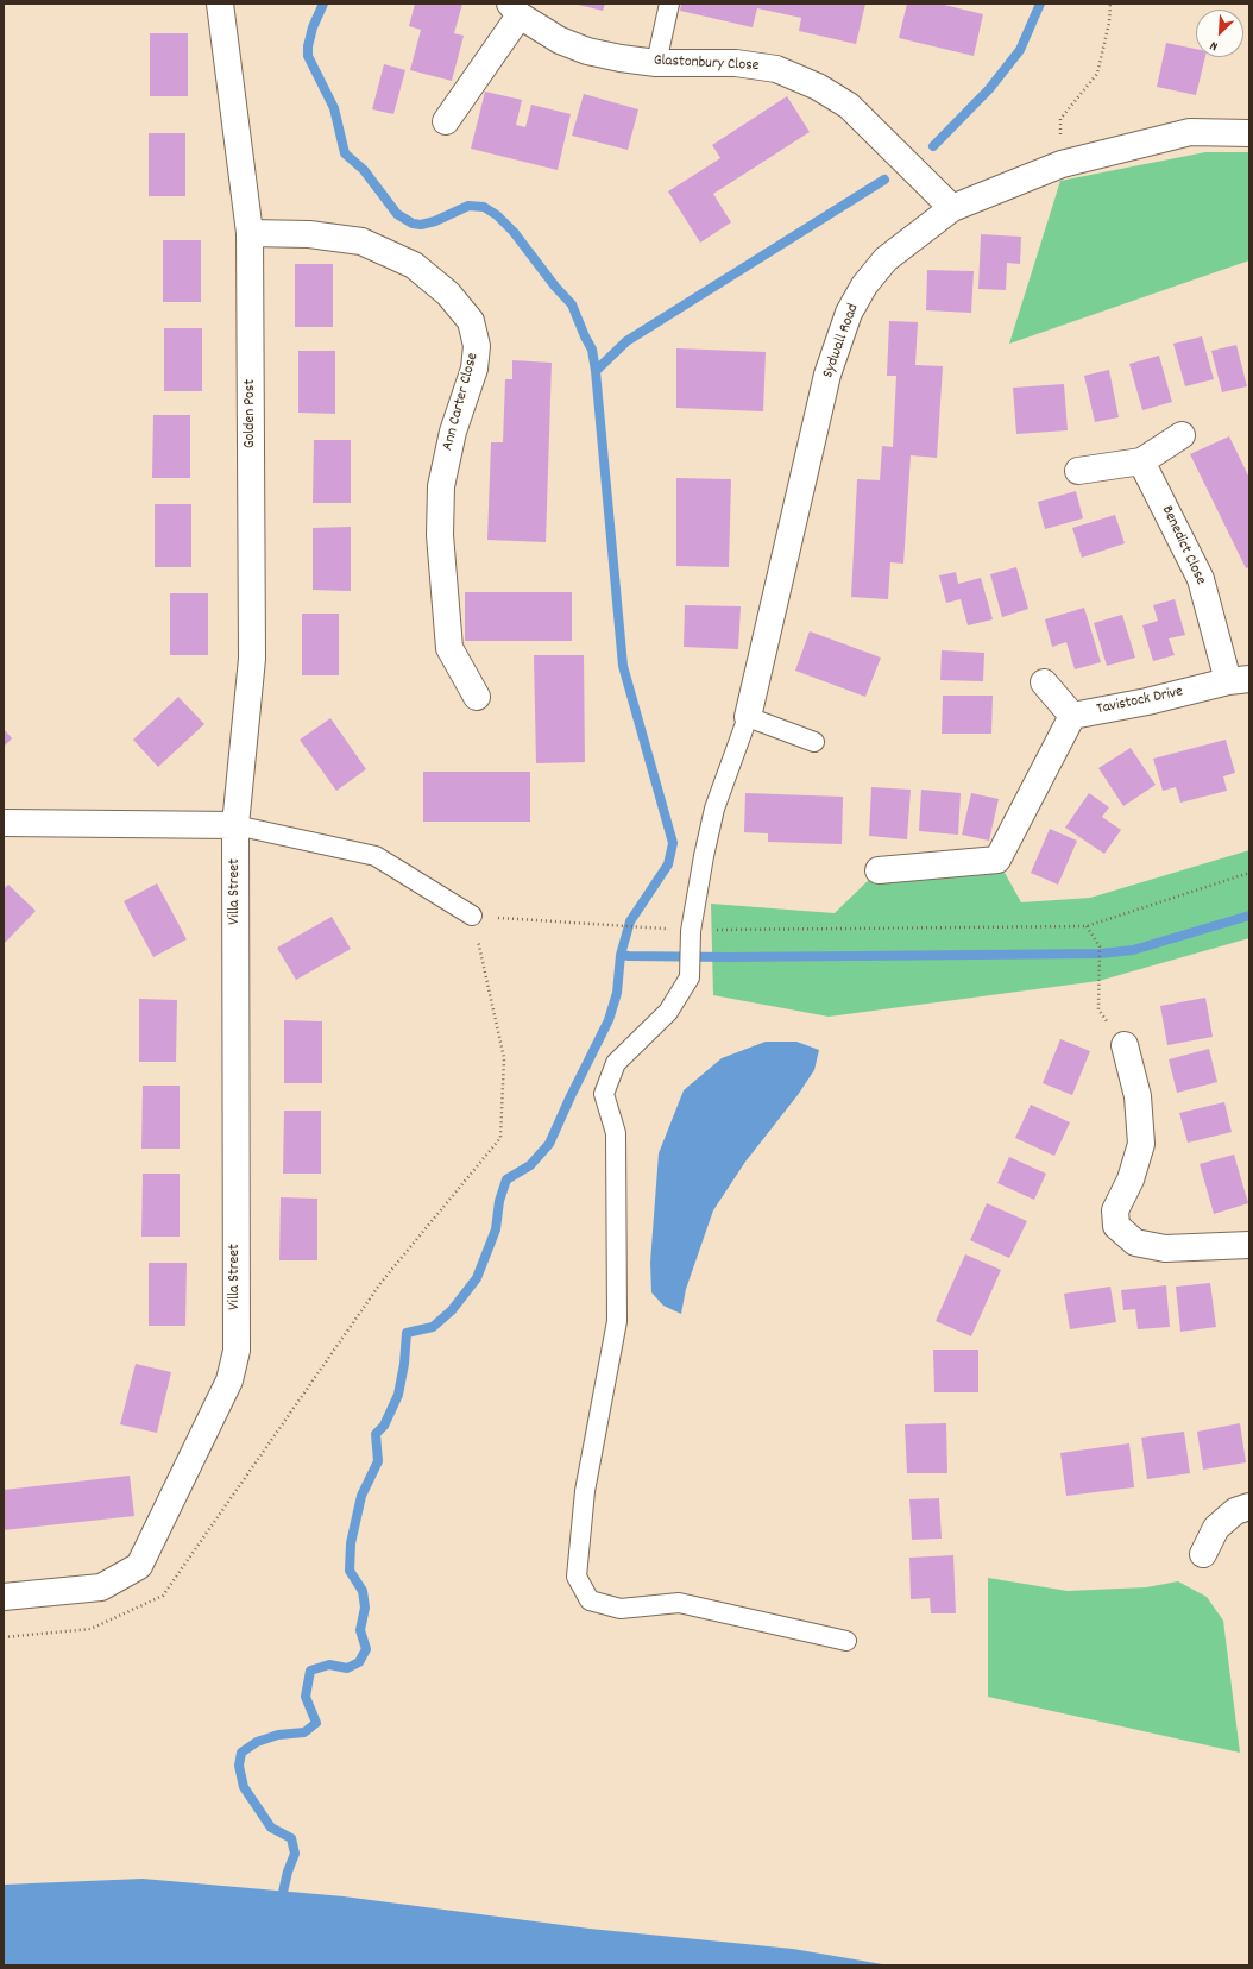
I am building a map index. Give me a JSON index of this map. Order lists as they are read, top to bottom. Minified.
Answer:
{"streets":{"street":["Glastonbury Close","Sydwall Road","Ann Carter Close","Golden Post","Benedict Close","Tavistock Drive","Villa Street"]},"crossings":[["Glastonbury Close","Sydwall Road"],["Ann Carter Close","Golden Post"],["Golden Post","Villa Street"],["Benedict Close","Tavistock Drive"]],"north":"bottom left"}
